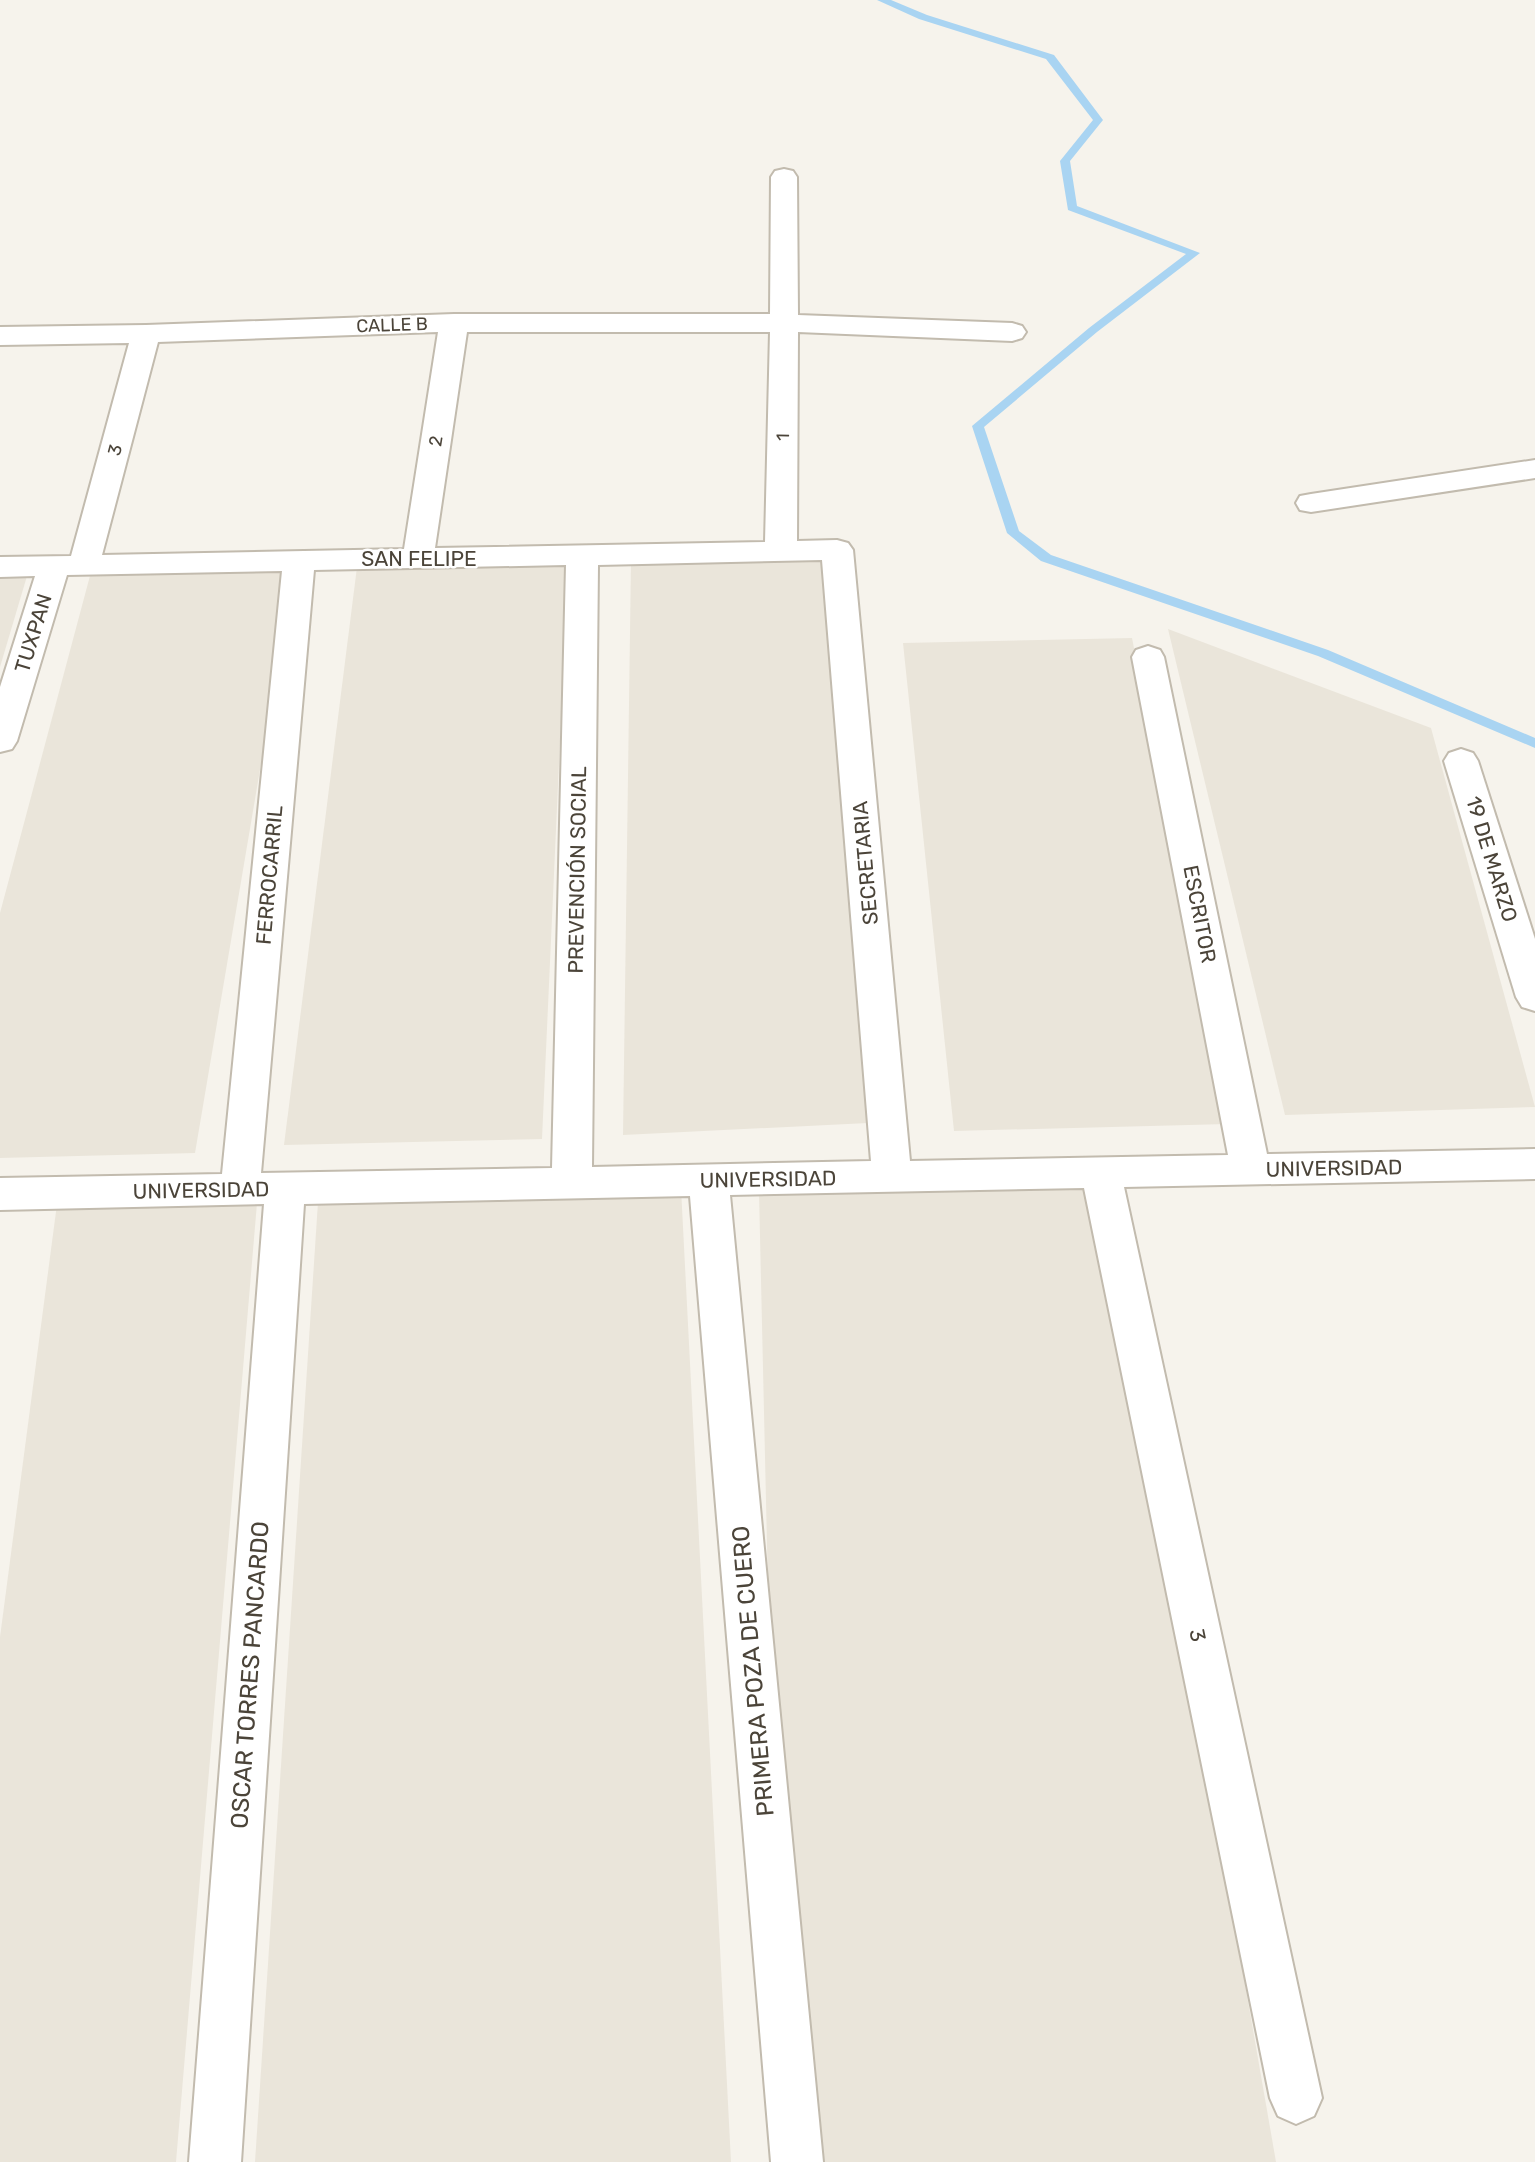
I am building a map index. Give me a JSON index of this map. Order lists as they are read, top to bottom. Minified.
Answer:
{"streets":{"street":["CALLE B","1","2","3","SAN FELIPE","TUXPAN","19 DE MARZO","SECRETARIA","PREVENCIÓN SOCIAL","FERROCARRIL","ESCRITOR","UNIVERSIDAD","PRIMERA POZA DE CUERO","OSCAR TORRES PANCARDO"]},"crossings":[["CALLE B","1"],["CALLE B","2"],["CALLE B","3"],["1","SAN FELIPE"],["2","SAN FELIPE"],["3","SAN FELIPE"],["3","TUXPAN"],["3","UNIVERSIDAD"],["SAN FELIPE","TUXPAN"],["SAN FELIPE","SECRETARIA"],["SAN FELIPE","PREVENCIÓN SOCIAL"],["SAN FELIPE","FERROCARRIL"],["SECRETARIA","UNIVERSIDAD"],["PREVENCIÓN SOCIAL","UNIVERSIDAD"],["FERROCARRIL","UNIVERSIDAD"],["ESCRITOR","UNIVERSIDAD"],["UNIVERSIDAD","PRIMERA POZA DE CUERO"],["UNIVERSIDAD","OSCAR TORRES PANCARDO"]]}
